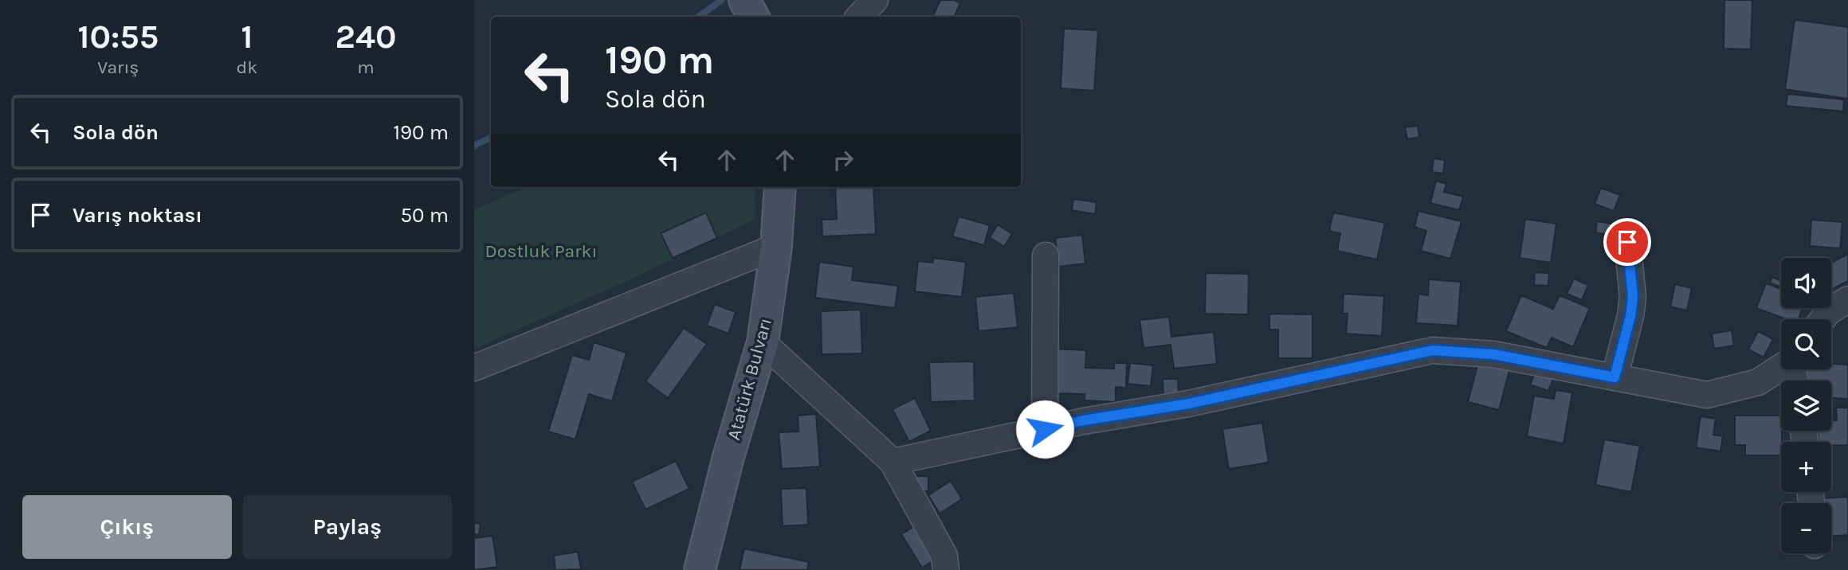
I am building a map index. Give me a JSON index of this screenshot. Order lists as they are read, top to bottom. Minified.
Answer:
{"streets":{"main road":["Atatürk Bulvarı"]},"parks":["Dostluk Parkı"],"page":{"eta":["10:55","Varış","1","dk","240","m"],"turn":["190 m","Sola dön"],"list":[{"name":"Sola dön","value":"190 m"},{"name":"Varış noktası","value":"50 m"}],"map_buttons":["+","−"],"buttons":["Çıkış","Paylaş"]}}
